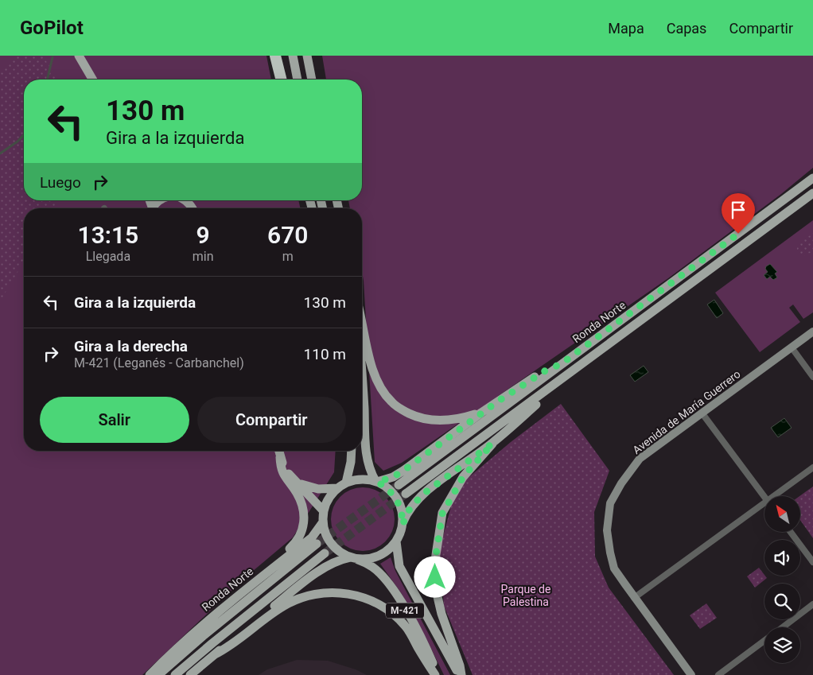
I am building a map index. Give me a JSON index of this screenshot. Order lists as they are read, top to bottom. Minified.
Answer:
{"streets":{"main road":["Ronda Norte","M-421"],"street":["Avenida de María Guerrero"]},"crossings":[["Ronda Norte","M-421"]],"parks":["Parque de Palestina"],"north":"top left","page":{"header":"GoPilot","nav":["Mapa","Capas","Compartir"],"turn":["130 m","Gira a la izquierda"],"then":"Luego","eta":["13:15","Llegada","9","min","670","m"],"list":[{"name":"Gira a la izquierda","value":"130 m"},{"name":"Gira a la derecha","note":"M-421 (Leganés - Carbanchel)","value":"110 m"}],"buttons":["Salir","Compartir"]}}
